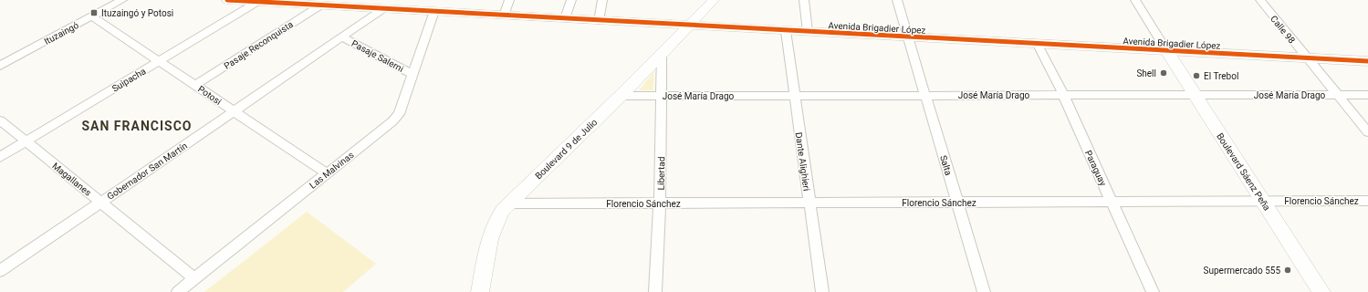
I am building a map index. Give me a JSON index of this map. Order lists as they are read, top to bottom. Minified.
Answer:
{"streets":{"main road":["Boulevard 9 de Julio","Boulevard Sáenz Peña"],"street":["Avenida Brigadier López","Calle 98","Ituzaingó","Pasaje Reconquista","Pasaje Salerni","Suipacha","Potosi","José María Drago","Dante Alighieri","Salta","Paraguay","Las Malvinas","Gobernador San Martín","Libertad","Magallanes","Florencio Sánchez"]},"crossings":[["Avenida Brigadier López","Calle 98"],["Avenida Brigadier López","Pasaje Reconquista"],["Avenida Brigadier López","Suipacha"],["Avenida Brigadier López","Boulevard 9 de Julio"],["Avenida Brigadier López","Dante Alighieri"],["Avenida Brigadier López","Salta"],["Avenida Brigadier López","Paraguay"],["Avenida Brigadier López","Las Malvinas"],["Avenida Brigadier López","Gobernador San Martín"],["Avenida Brigadier López","Boulevard Sáenz Peña"],["Calle 98","José María Drago"],["Ituzaingó","Potosi"],["Pasaje Reconquista","Potosi"],["Pasaje Salerni","Las Malvinas"],["Pasaje Salerni","Gobernador San Martín"],["Suipacha","Potosi"],["Suipacha","Magallanes"],["Potosi","Las Malvinas"],["Potosi","Gobernador San Martín"],["José María Drago","Boulevard 9 de Julio"],["José María Drago","Dante Alighieri"],["José María Drago","Salta"],["José María Drago","Paraguay"],["José María Drago","Boulevard Sáenz Peña"],["José María Drago","Libertad"],["Boulevard 9 de Julio","Libertad"],["Boulevard 9 de Julio","Florencio Sánchez"],["Dante Alighieri","Florencio Sánchez"],["Salta","Florencio Sánchez"],["Paraguay","Florencio Sánchez"],["Las Malvinas","Magallanes"],["Gobernador San Martín","Magallanes"],["Boulevard Sáenz Peña","Florencio Sánchez"],["Libertad","Florencio Sánchez"]],"districts":["SAN FRANCISCO"],"places":{"transit":["Ituzaingó y Potosi"],"other":["Shell","El Trebol","Supermercado 555"]}}
